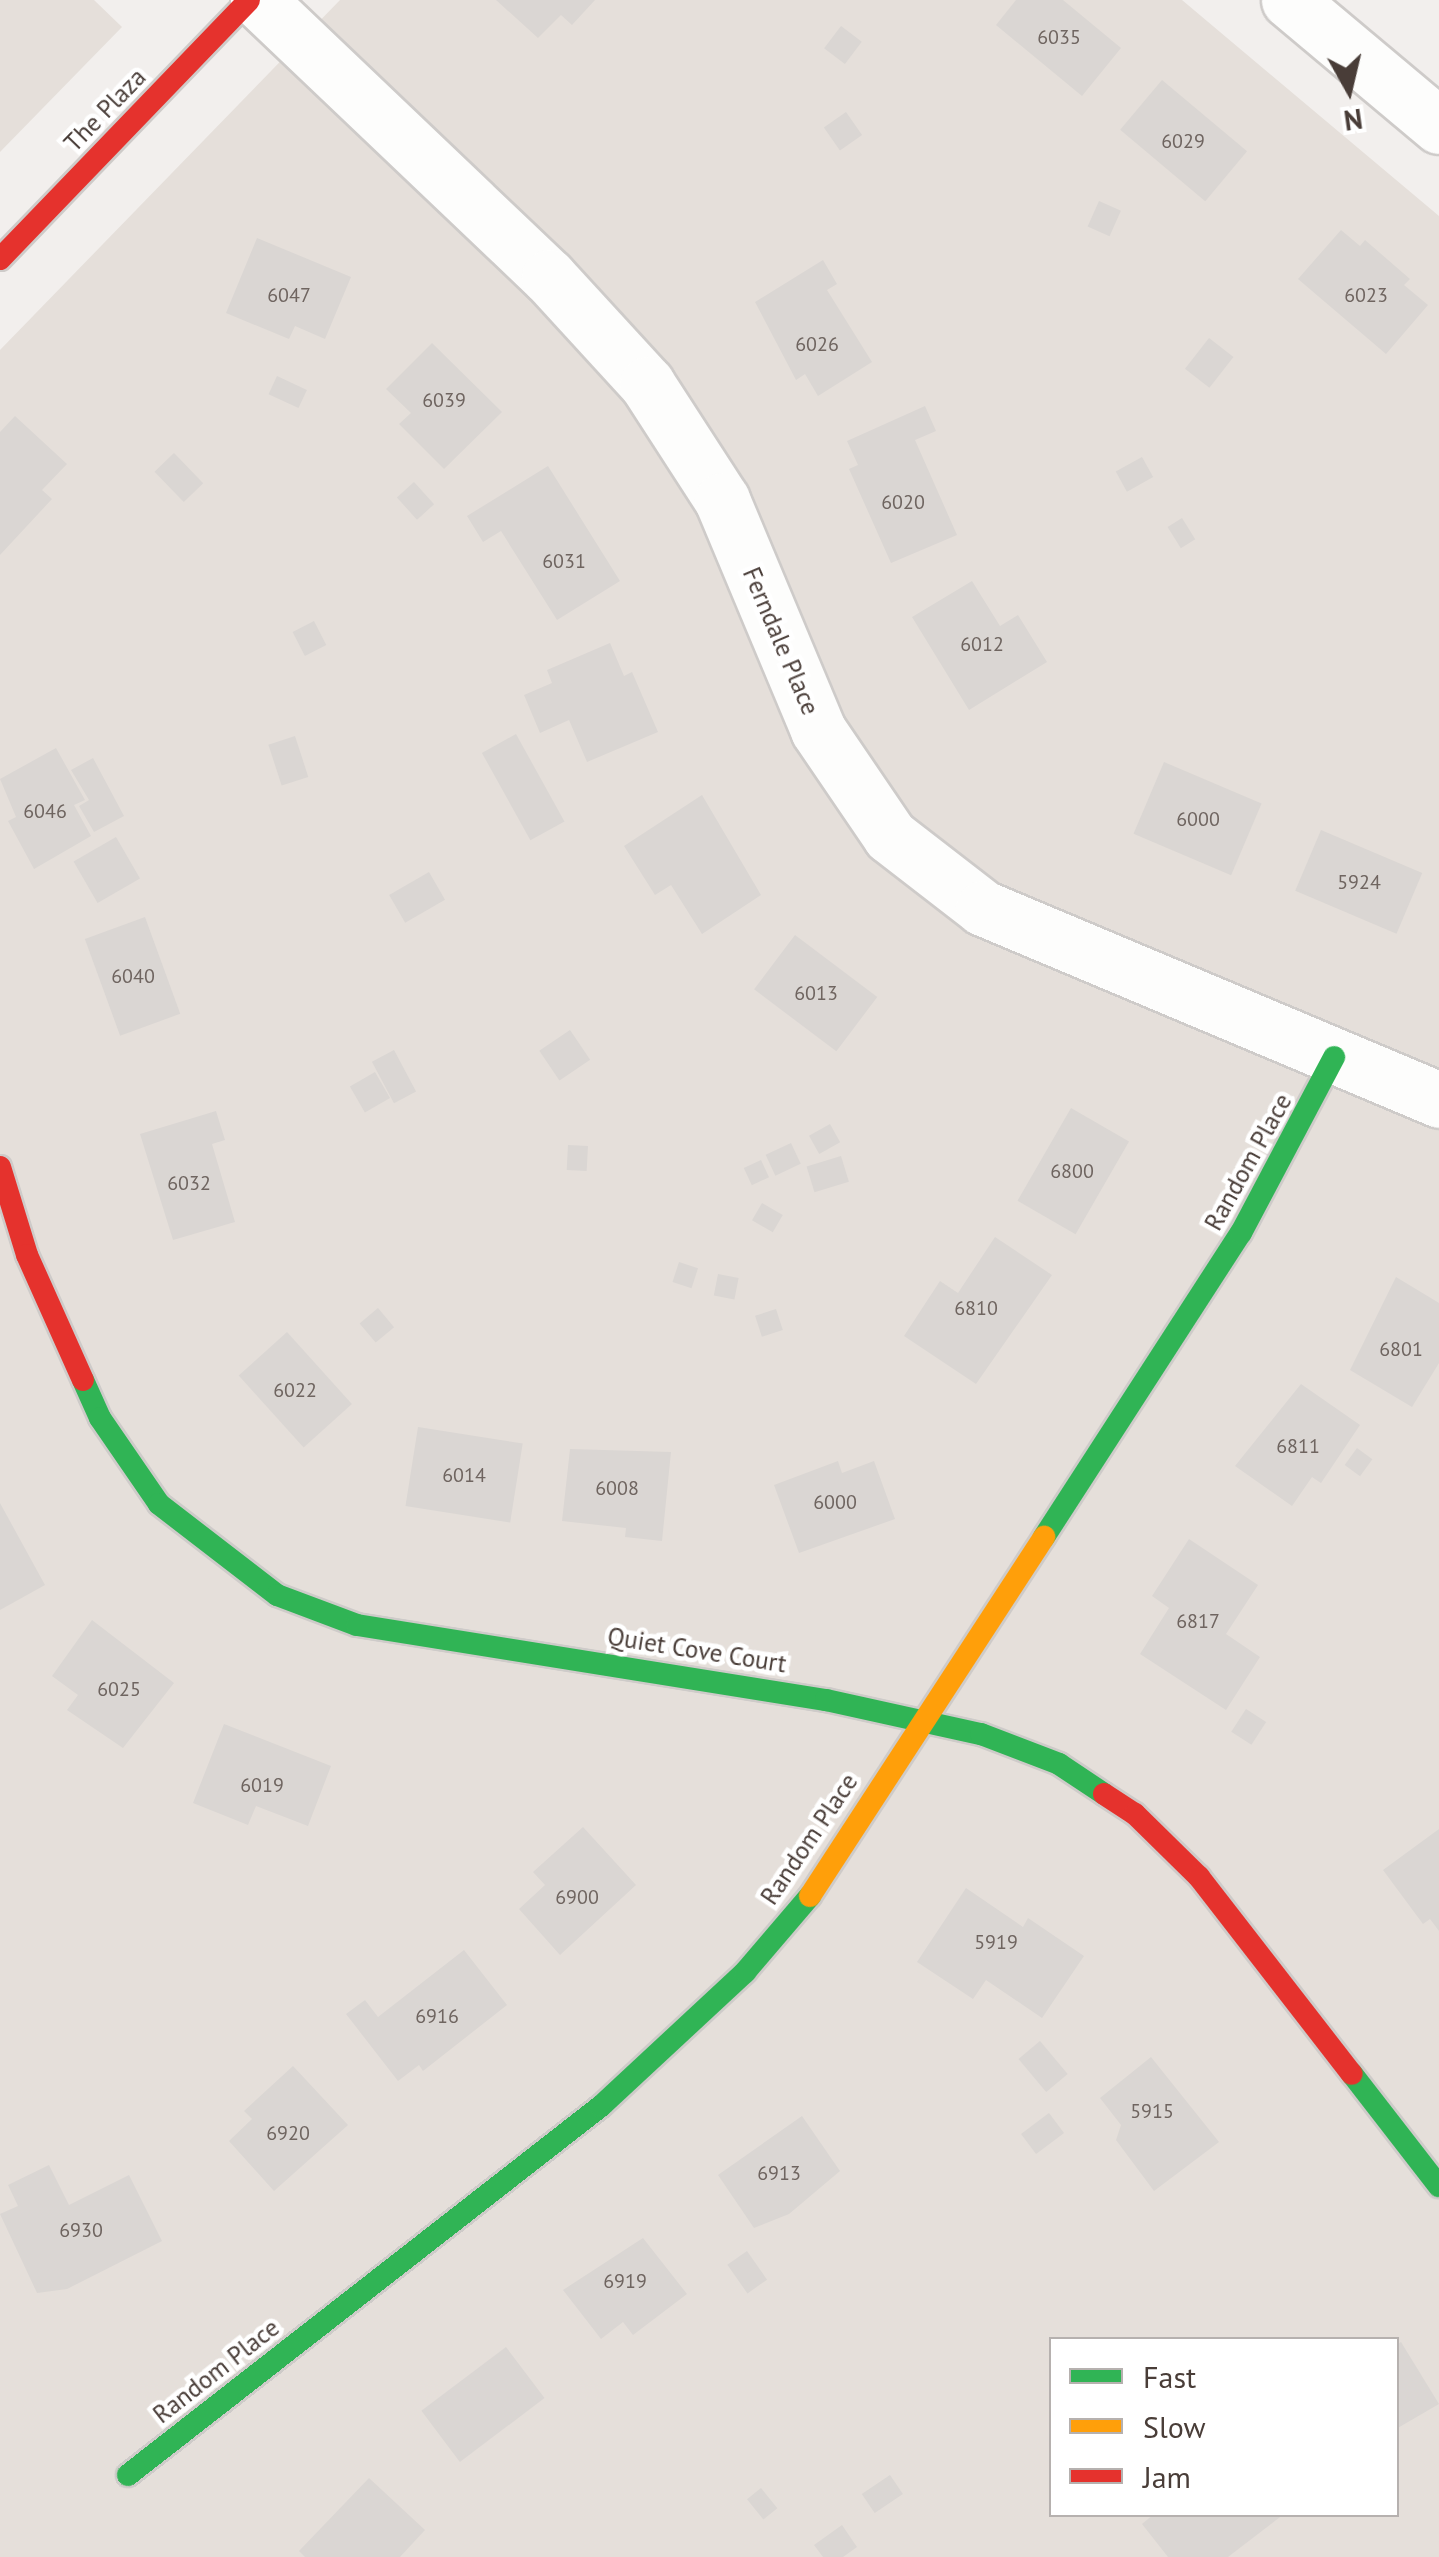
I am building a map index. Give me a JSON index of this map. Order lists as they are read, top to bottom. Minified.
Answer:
{"streets":{"street":["The Plaza","Ferndale Place","Random Place","Quiet Cove Court"]},"crossings":[["Ferndale Place","Random Place"],["Random Place","Quiet Cove Court"]],"house_numbers":["6035","6029","6047","6023","6026","6039","6020","6031","6012","6046","6000","5924","6040","6013","6800","6032","6810","6801","6022","6811","6014","6008","6000","6817","6025","6019","6900","5919","6916","5915","6920","6913","6930","6919"],"legend":["Fast","Slow","Jam"],"north":"bottom"}
